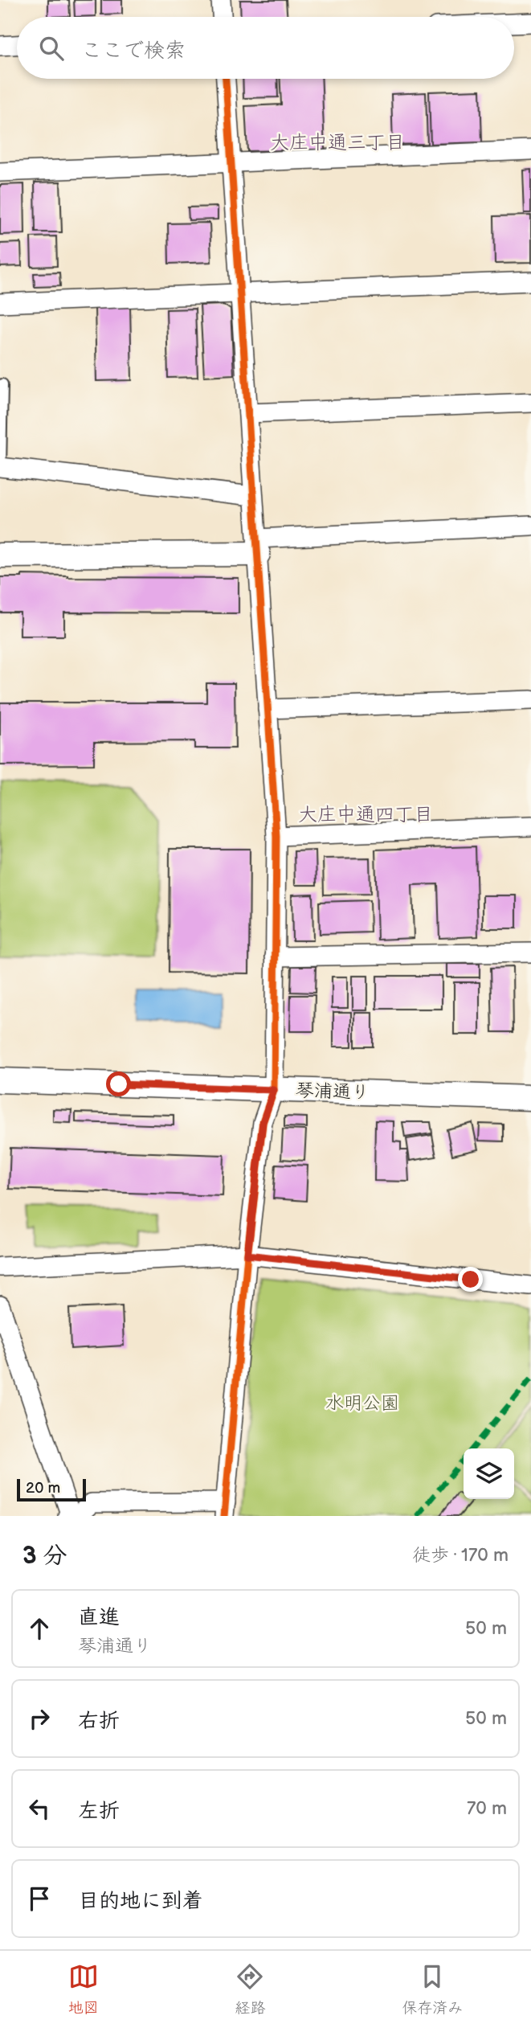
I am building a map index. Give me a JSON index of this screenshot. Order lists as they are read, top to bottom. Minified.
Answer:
{"streets":{"street":["琴浦通り"]},"districts":["大庄中通三丁目","大庄中通四丁目"],"parks":["水明公園"],"scale_bar":"20 m","page":{"search":"ここで検索","scale":"20 m","heading":["3 分","徒歩 · 170 m"],"list":[["直進","琴浦通り","50 m"],["右折","50 m"],["左折","70 m"],"目的地に到着"],"nav":["地図","経路","保存済み"]}}
